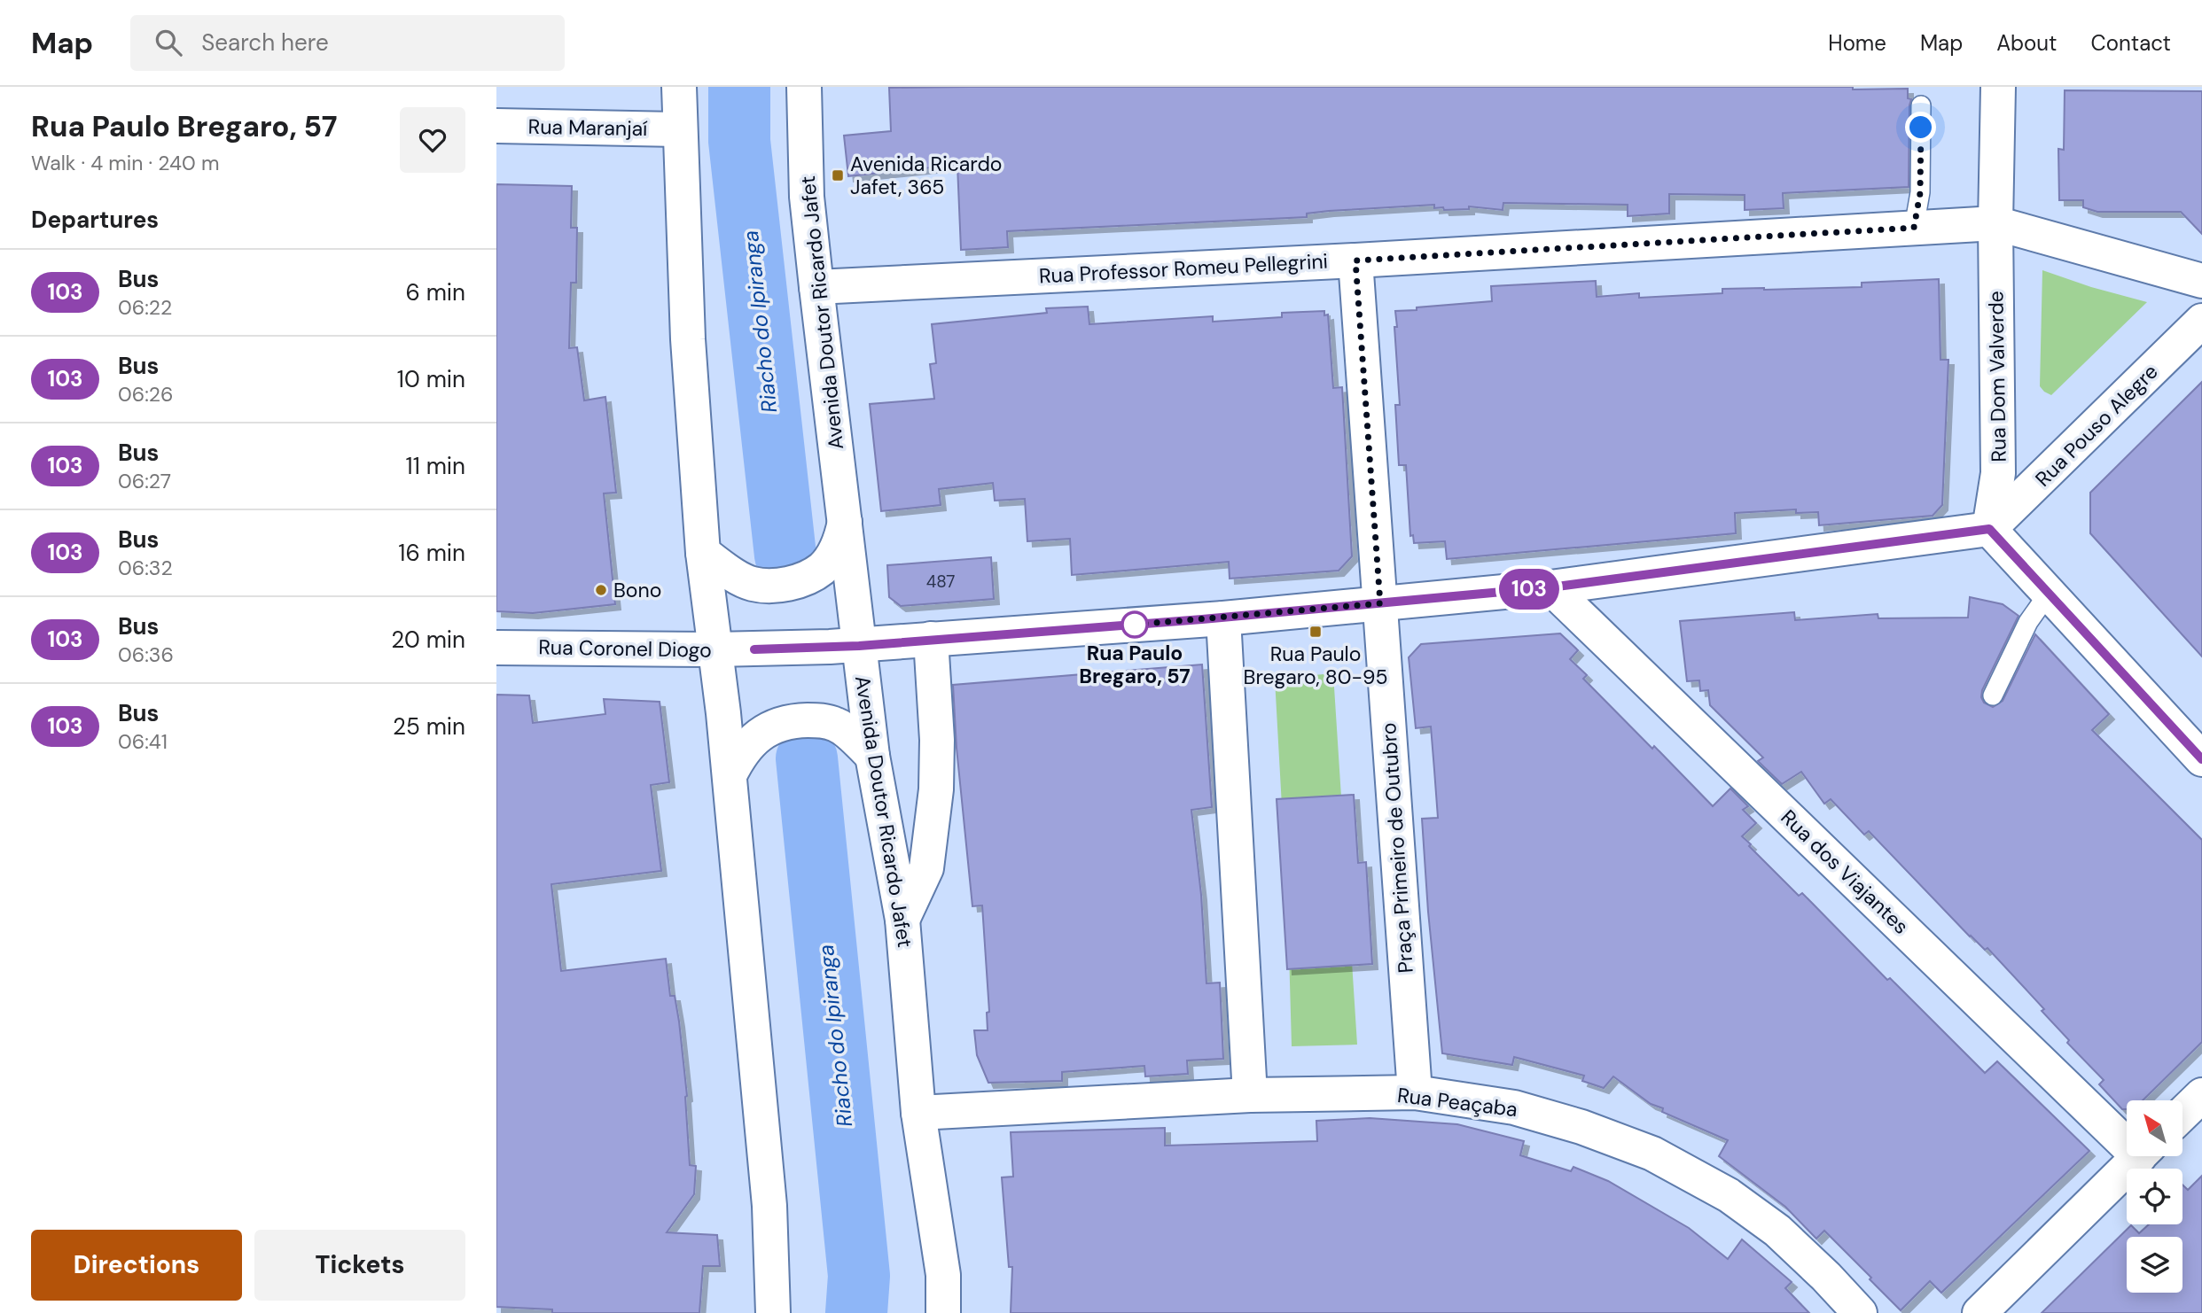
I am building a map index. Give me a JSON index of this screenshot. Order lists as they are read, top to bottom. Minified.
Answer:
{"streets":{"street":["Rua Maranjaí","Rua Professor Romeu Pellegrini","Avenida Doutor Ricardo Jafet","Rua Dom Valverde","Rua Pouso Alegre","Rua Coronel Diogo","Praça Primeiro de Outubro","Rua dos Viajantes","Rua Peaçaba"]},"crossings":[["Rua Professor Romeu Pellegrini","Avenida Doutor Ricardo Jafet"],["Rua Professor Romeu Pellegrini","Rua Dom Valverde"],["Rua Professor Romeu Pellegrini","Praça Primeiro de Outubro"],["Avenida Doutor Ricardo Jafet","Rua Coronel Diogo"],["Avenida Doutor Ricardo Jafet","Rua Peaçaba"],["Rua Dom Valverde","Rua Pouso Alegre"],["Rua Dom Valverde","Rua Coronel Diogo"],["Rua Pouso Alegre","Rua Coronel Diogo"],["Rua Coronel Diogo","Praça Primeiro de Outubro"],["Rua Coronel Diogo","Rua dos Viajantes"],["Praça Primeiro de Outubro","Rua Peaçaba"]],"water":["Riacho do Ipiranga"],"places":{"transit":["Avenida Ricardo Jafet, 365","Rua Paulo Bregaro, 80-95"],"other":["Bono","Rua Paulo Bregaro, 57"]},"lines":["bus line 103"],"house_numbers":["487"],"north":"top left","page":{"header":"Map","search":"Search here","nav":["Home","Map","About","Contact"],"heading":[["Rua Paulo Bregaro, 57","Walk · 4 min · 240 m"],"Departures"],"on_map":"103","list":[{"mark":"103","name":"Bus","note":"06:22","value":"6 min"},{"mark":"103","name":"Bus","note":"06:26","value":"10 min"},{"mark":"103","name":"Bus","note":"06:27","value":"11 min"},{"mark":"103","name":"Bus","note":"06:32","value":"16 min"},{"mark":"103","name":"Bus","note":"06:36","value":"20 min"},{"mark":"103","name":"Bus","note":"06:41","value":"25 min"}],"buttons":["Directions","Tickets"]}}
